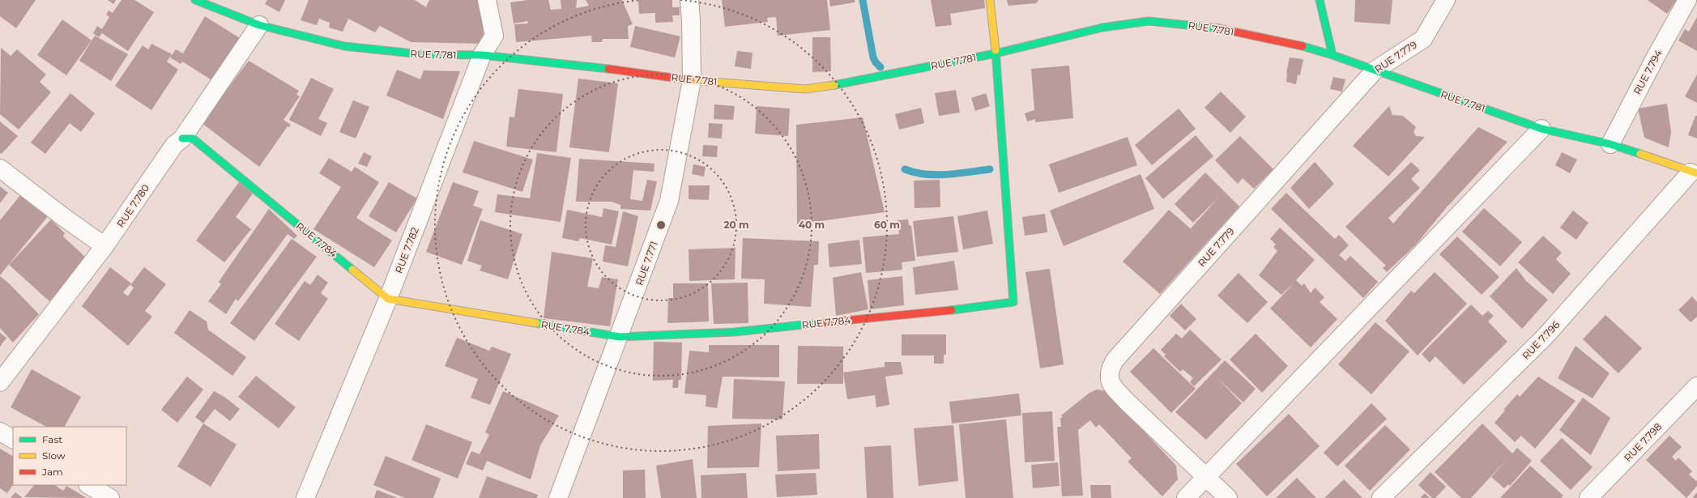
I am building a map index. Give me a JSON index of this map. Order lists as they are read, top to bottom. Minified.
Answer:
{"streets":{"street":["RUE 7.781","RUE 7.779","RUE 7.794","RUE 7.780","RUE 7.784","RUE 7.782","RUE 7.771","RUE 7.796","RUE 7.798"]},"crossings":[["RUE 7.781","RUE 7.779"],["RUE 7.781","RUE 7.794"],["RUE 7.781","RUE 7.780"],["RUE 7.781","RUE 7.784"],["RUE 7.781","RUE 7.782"],["RUE 7.781","RUE 7.771"],["RUE 7.781","RUE 7.796"],["RUE 7.780","RUE 7.784"],["RUE 7.784","RUE 7.782"],["RUE 7.784","RUE 7.771"]],"legend":["Fast","Slow","Jam"],"rings":["20 m","40 m","60 m"]}
